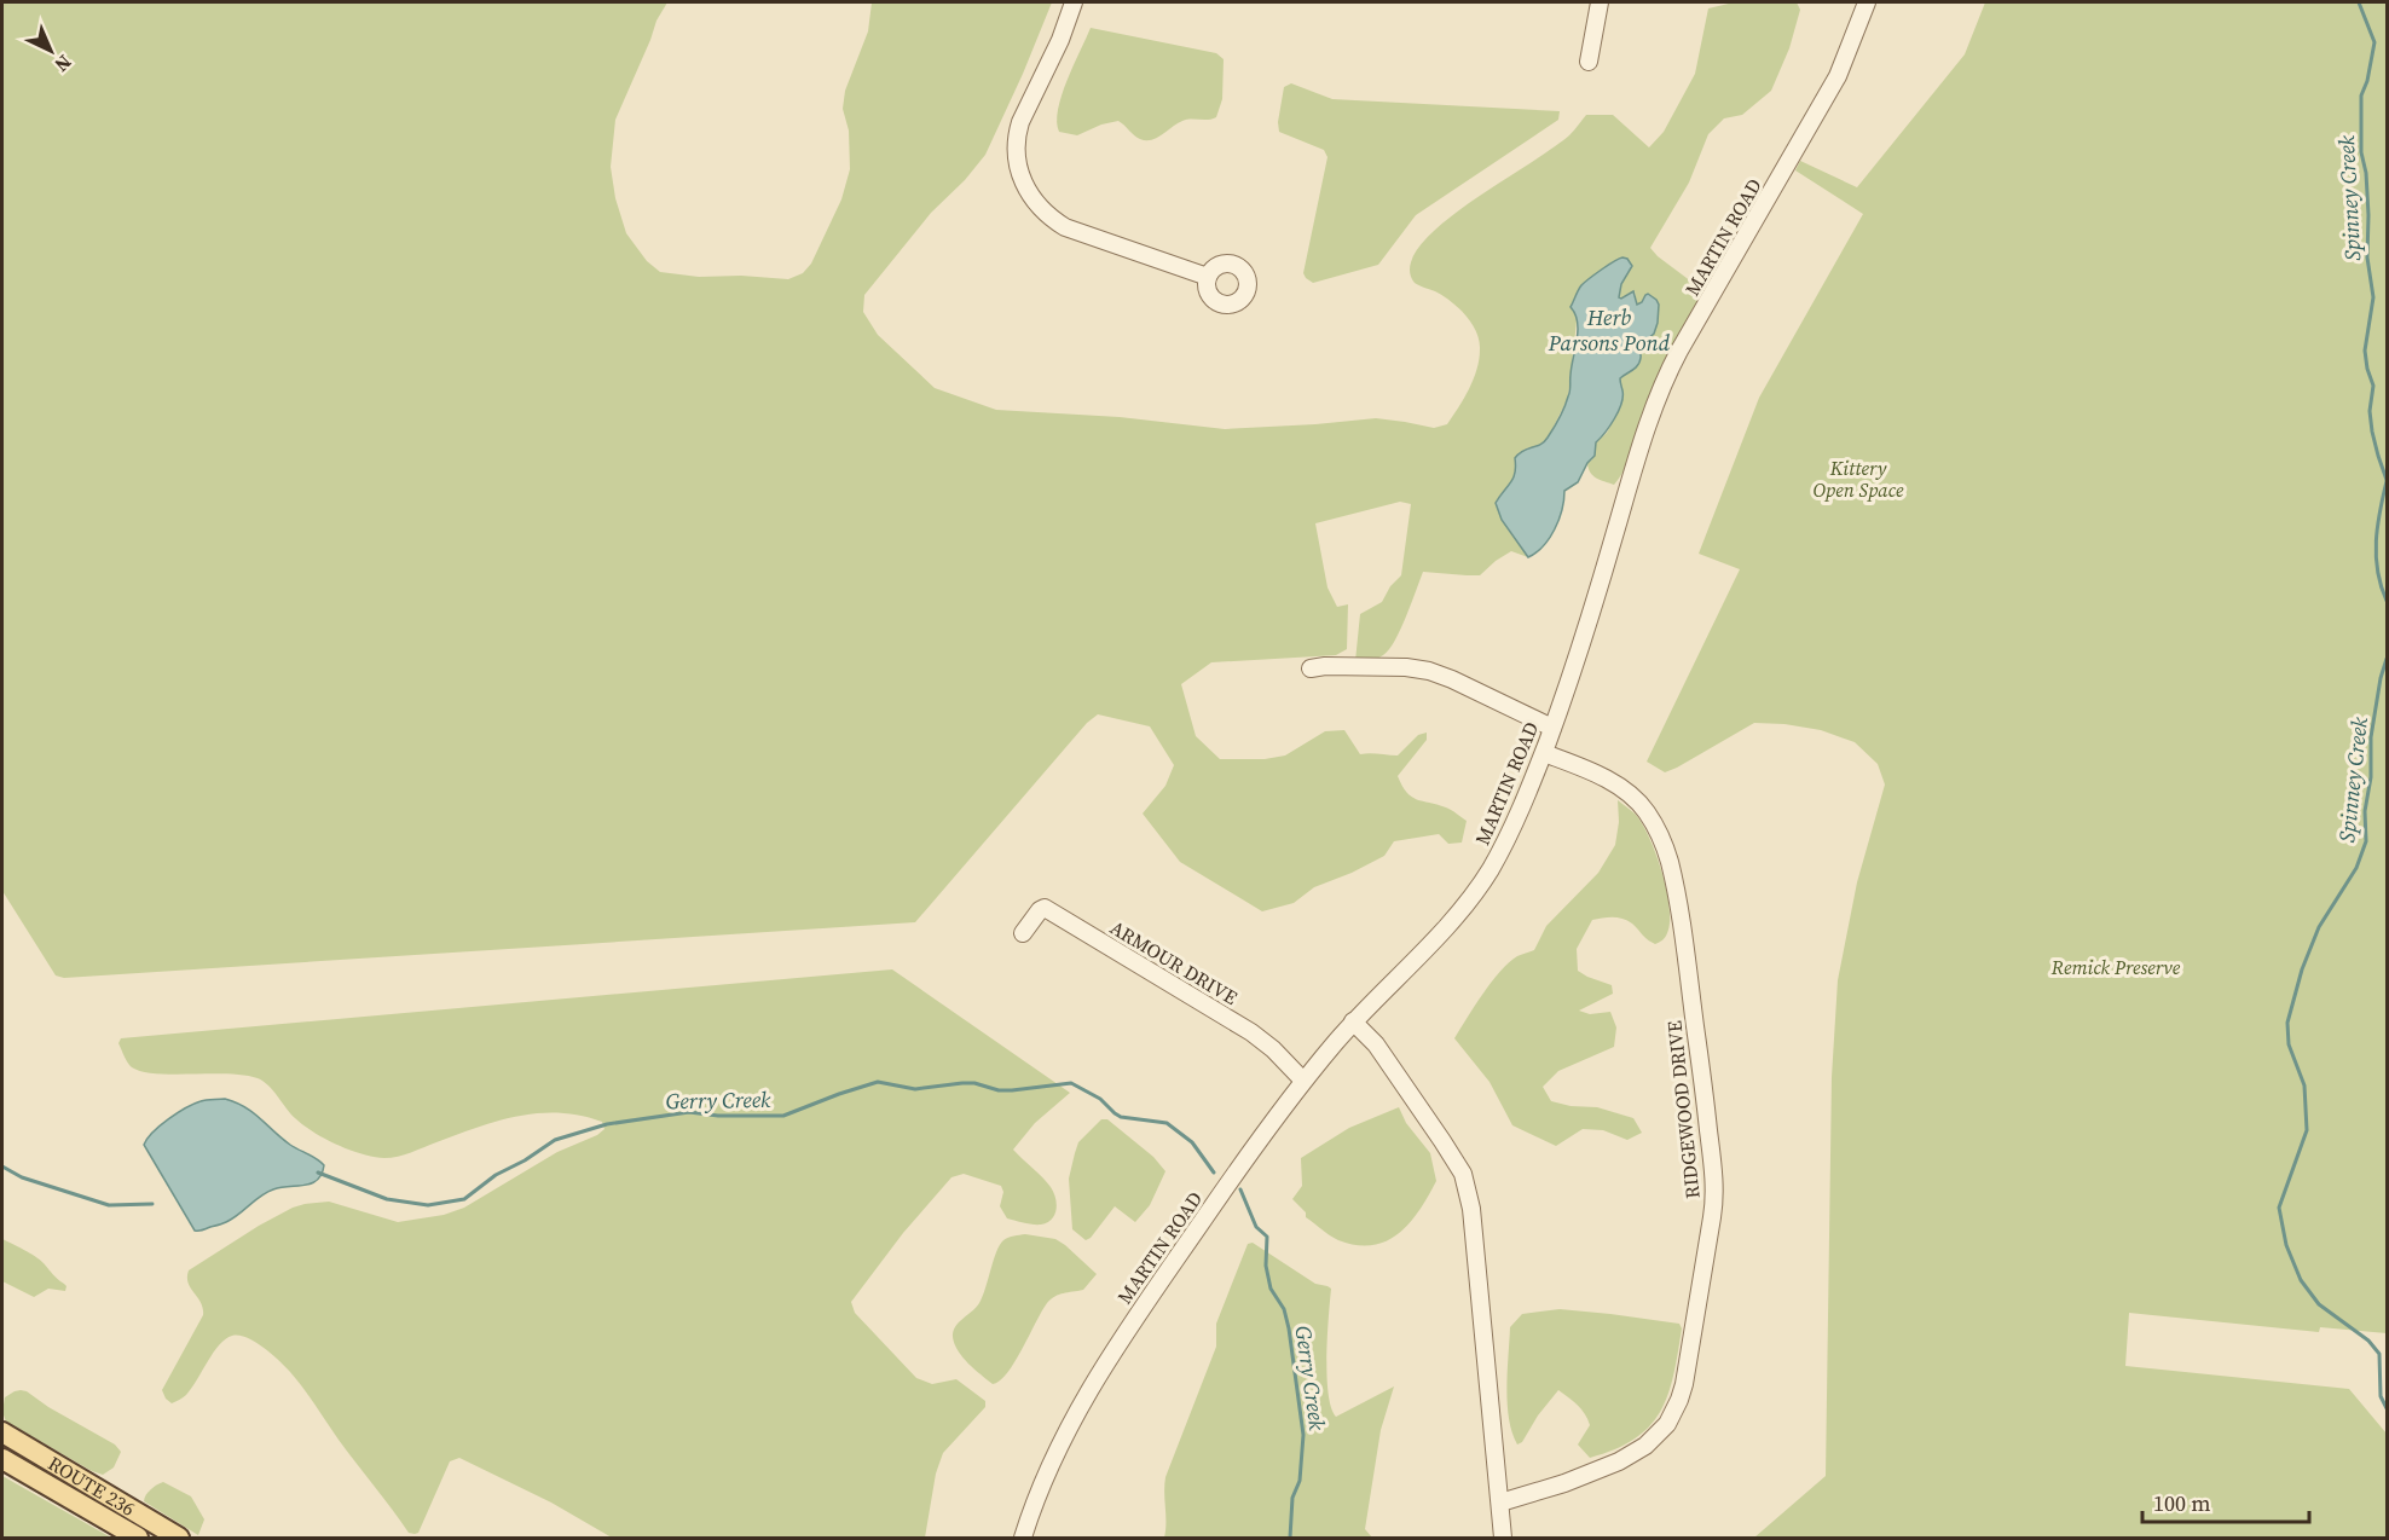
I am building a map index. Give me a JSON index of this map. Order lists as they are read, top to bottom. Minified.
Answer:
{"streets":{"main road":["ROUTE 236"],"street":["MARTIN ROAD","ARMOUR DRIVE","RIDGEWOOD DRIVE"]},"crossings":[["MARTIN ROAD","ARMOUR DRIVE"],["MARTIN ROAD","RIDGEWOOD DRIVE"]],"water":["Spinney Creek","Herb Parsons Pond","Gerry Creek"],"parks":["Kittery Open Space","Remick Preserve"],"scale_bar":"100 m","north":"bottom right"}
